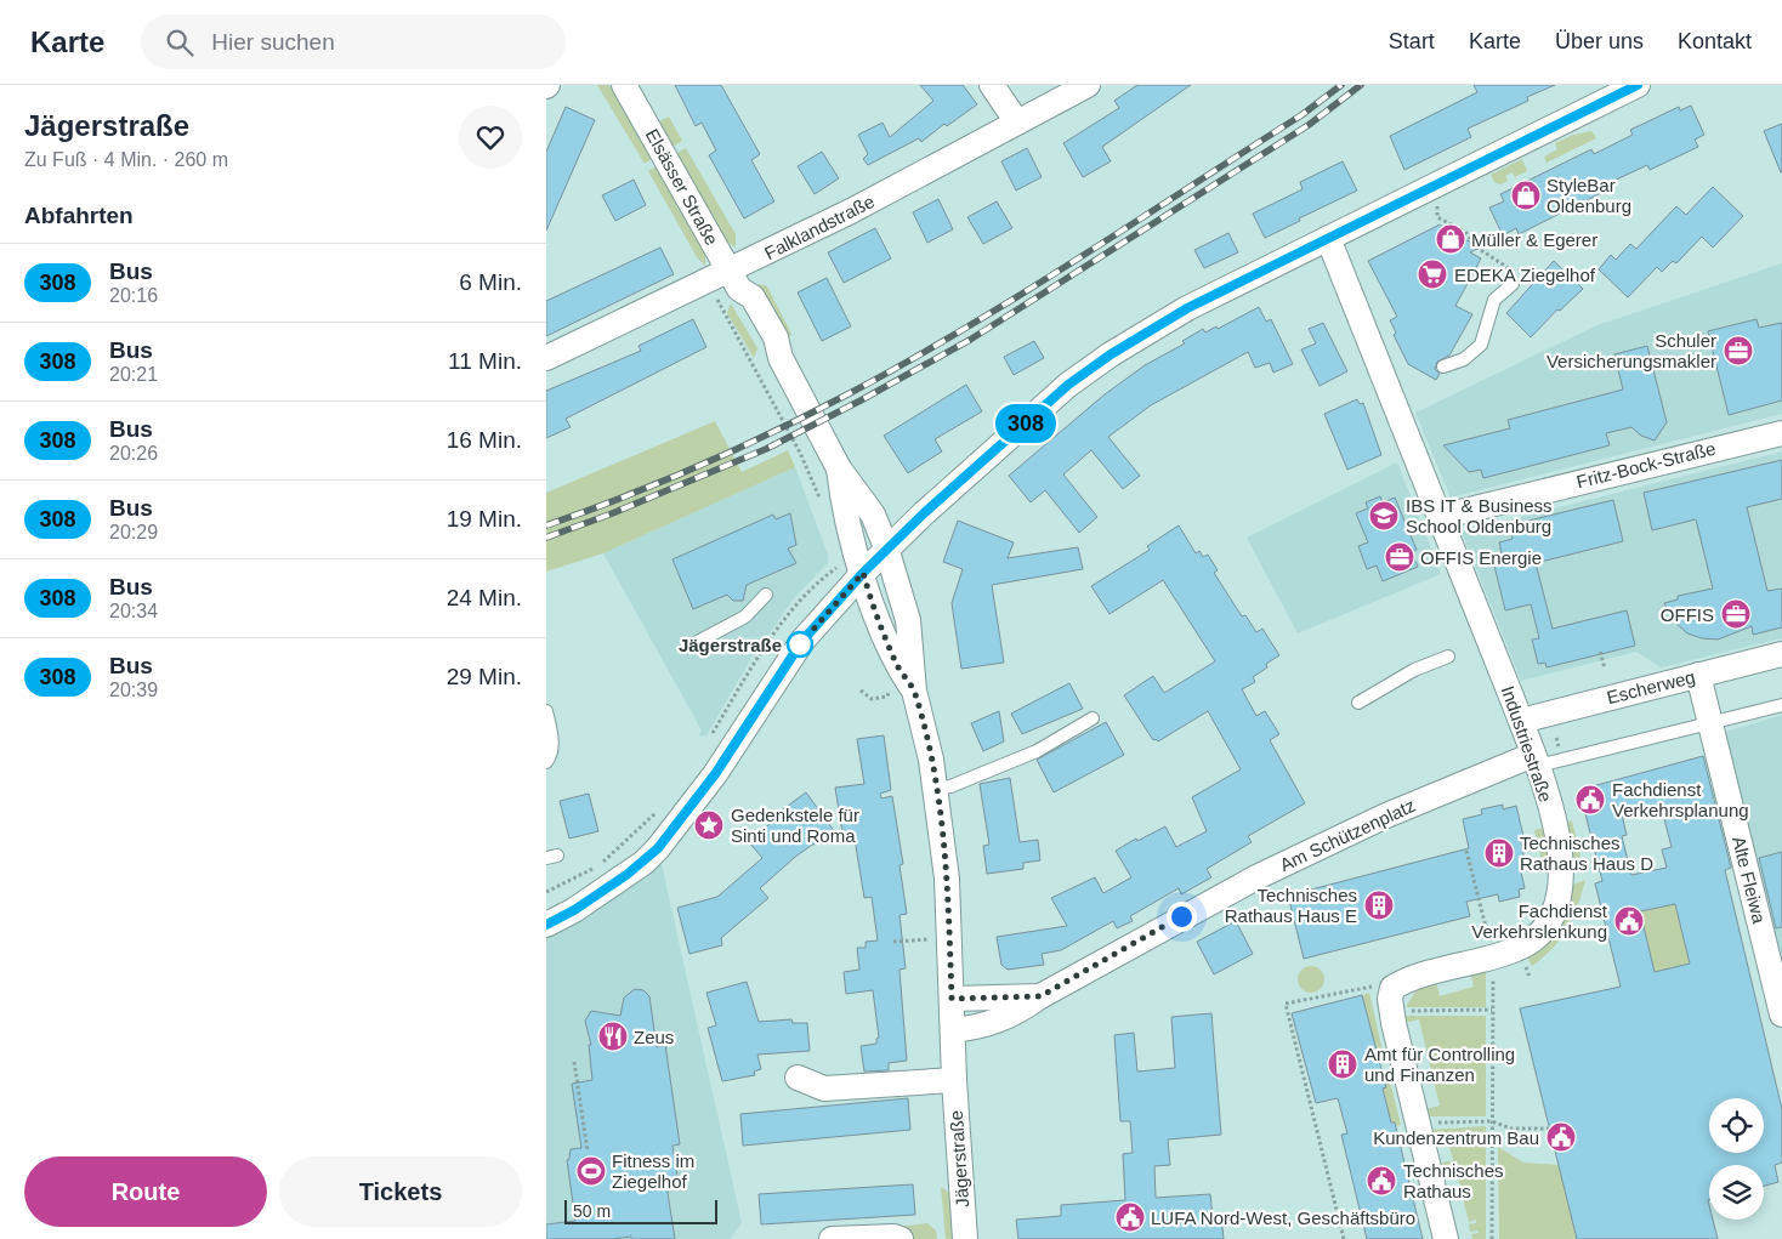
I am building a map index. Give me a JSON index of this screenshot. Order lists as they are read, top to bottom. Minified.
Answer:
{"streets":{"street":["Elsässer Straße","Falklandstraße","Fritz-Bock-Straße","Escherweg","Industriestraße","Am Schützenplatz","Alte Fleiwa","Jägerstraße"]},"crossings":[["Elsässer Straße","Falklandstraße"],["Elsässer Straße","Jägerstraße"],["Fritz-Bock-Straße","Industriestraße"],["Escherweg","Industriestraße"],["Escherweg","Alte Fleiwa"],["Industriestraße","Am Schützenplatz"],["Am Schützenplatz","Jägerstraße"]],"places":{"shop":["StyleBar Oldenburg","Müller & Egerer"],"supermarket":["EDEKA Ziegelhof"],"office":["Schuler Versicherungsmakler","OFFIS Energie","OFFIS"],"school or university":["IBS IT & Business School Oldenburg"],"other":["Jägerstraße"],"public building":["Fachdienst Verkehrsplanung","Fachdienst Verkehrslenkung","Kundenzentrum Bau","Technisches Rathaus","LUFA Nord-West, Geschäftsbüro"],"place":["Gedenkstele für Sinti und Roma"],"building":["Technisches Rathaus Haus D","Technisches Rathaus Haus E","Amt für Controlling und Finanzen"],"restaurant":["Zeus"],"sports":["Fitness im Ziegelhof"]},"lines":["bus line 308"],"scale_bar":"50 m","page":{"header":"Karte","search":"Hier suchen","nav":["Start","Karte","Über uns","Kontakt"],"heading":[["Jägerstraße","Zu Fuß · 4 Min. · 260 m"],"Abfahrten"],"on_map":"308","list":[{"mark":"308","name":"Bus","note":"20:16","value":"6 Min."},{"mark":"308","name":"Bus","note":"20:21","value":"11 Min."},{"mark":"308","name":"Bus","note":"20:26","value":"16 Min."},{"mark":"308","name":"Bus","note":"20:29","value":"19 Min."},{"mark":"308","name":"Bus","note":"20:34","value":"24 Min."},{"mark":"308","name":"Bus","note":"20:39","value":"29 Min."}],"buttons":["Route","Tickets"],"scale":"50 m"}}
